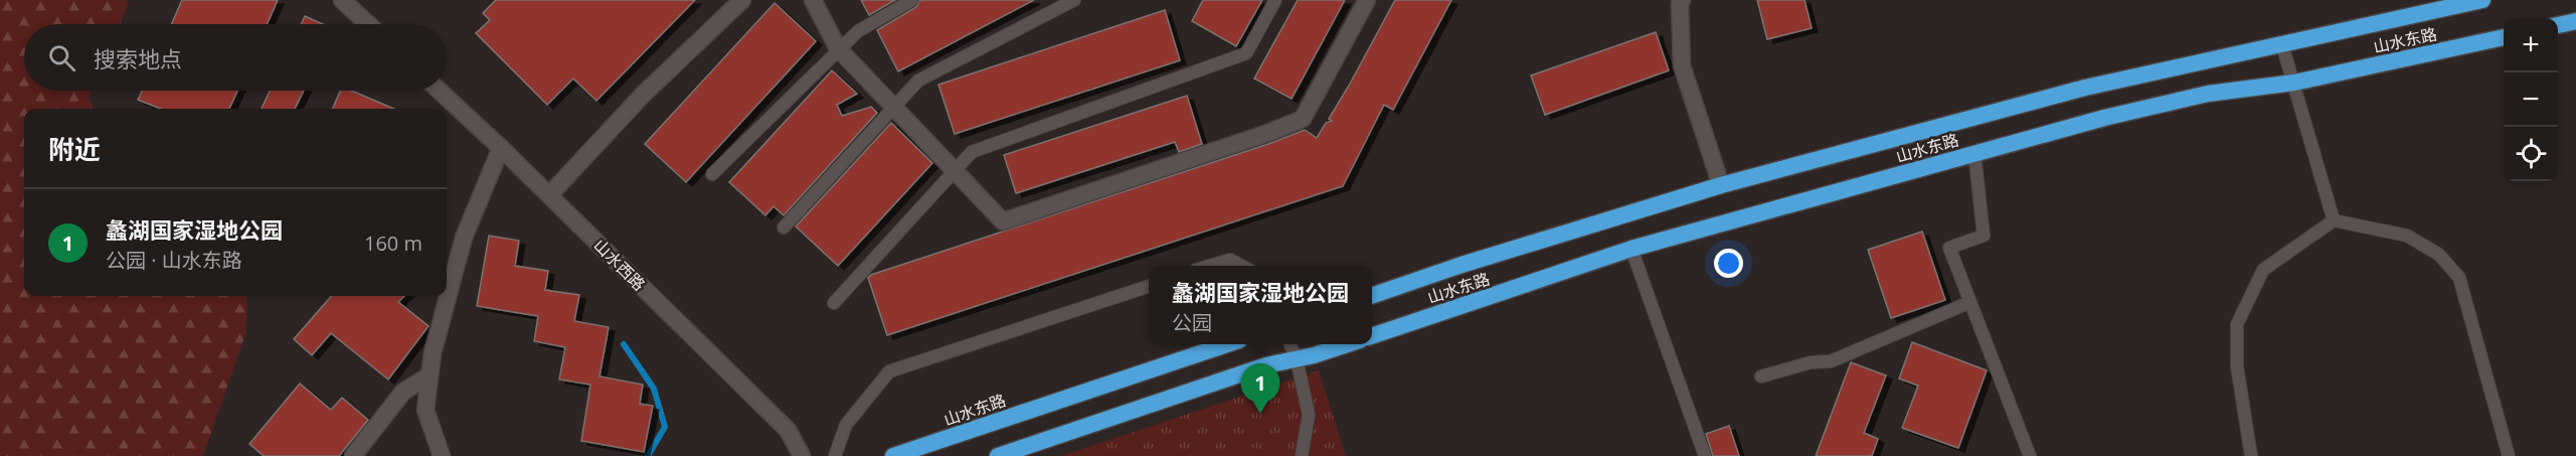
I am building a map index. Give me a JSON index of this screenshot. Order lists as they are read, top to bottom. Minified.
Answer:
{"streets":{"highway":["山水东路"],"street":["山水西路"]},"page":{"map_buttons":["+","−"],"search":"搜索地点","heading":"附近","list":[{"mark":"1","name":"蠡湖国家湿地公园","note":"公园 · 山水东路","value":"160 m"}],"popup":["蠡湖国家湿地公园","公园"],"pins":"1"}}
